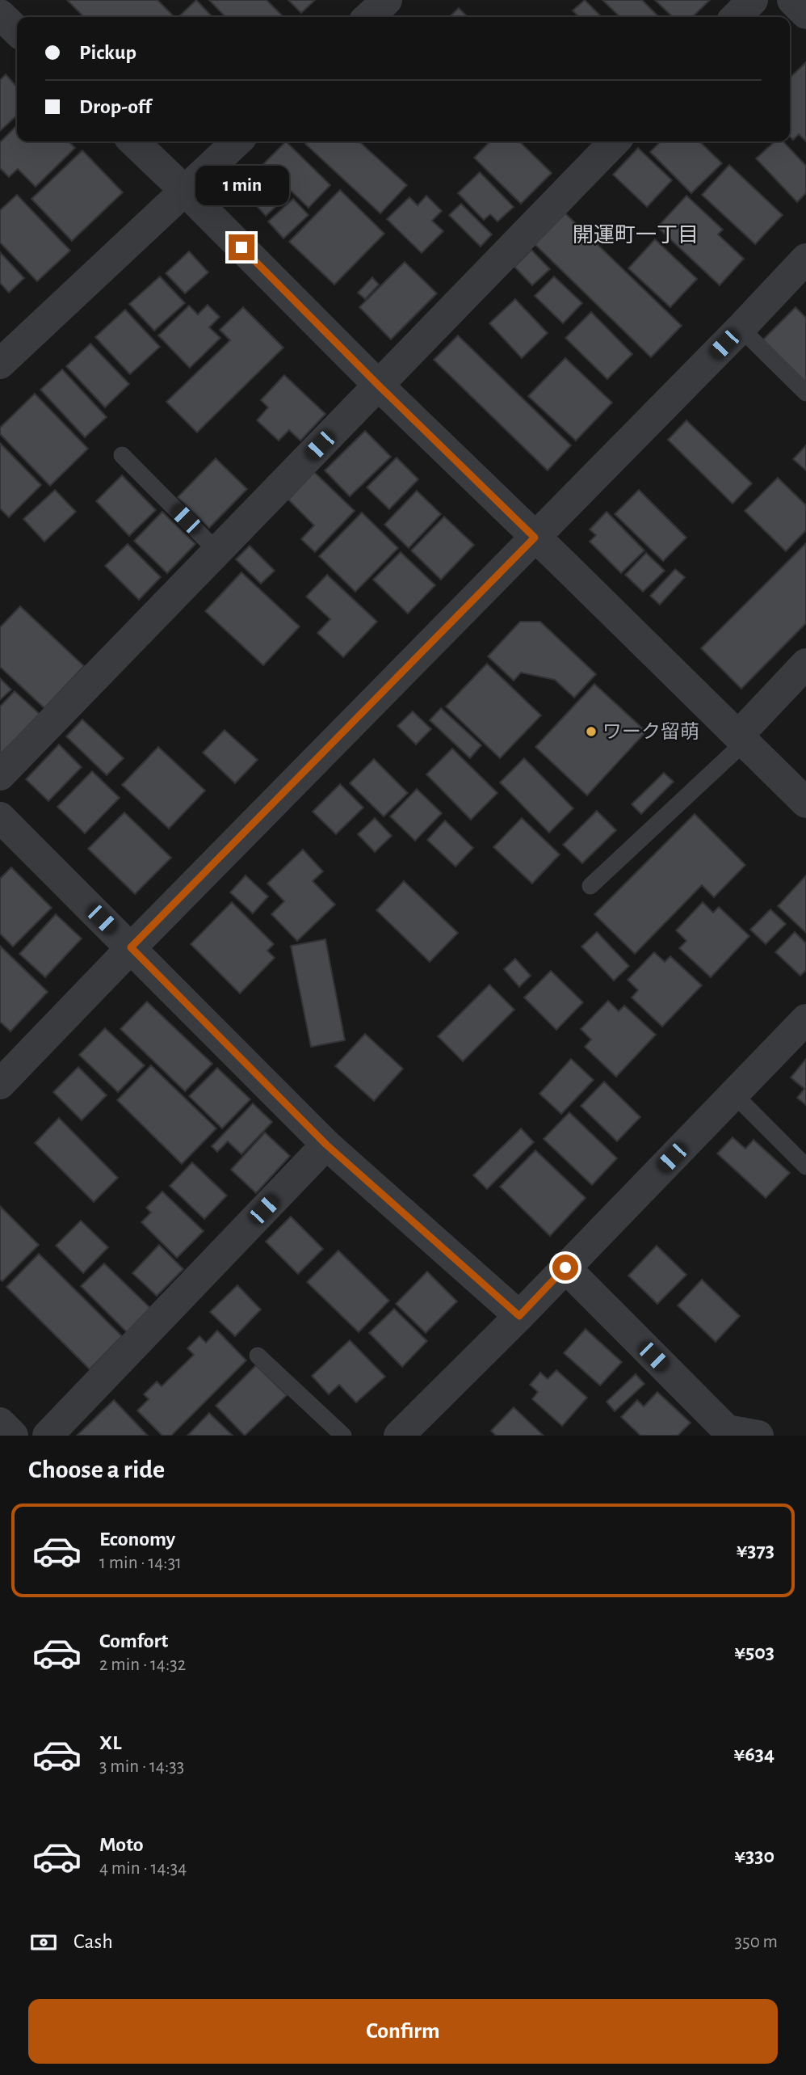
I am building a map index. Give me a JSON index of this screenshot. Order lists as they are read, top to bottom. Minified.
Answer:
{"districts":["開運町一丁目"],"places":["ワーク留萌"],"page":{"banner":["Pickup","Drop-off"],"bubble":"1 min","heading":"Choose a ride","list":[{"name":"Economy","note":"1 min · 14:31","value":"¥373"},{"name":"Comfort","note":"2 min · 14:32","value":"¥503"},{"name":"XL","note":"3 min · 14:33","value":"¥634"},{"name":"Moto","note":"4 min · 14:34","value":"¥330"}],"pay":["Cash","350 m"],"buttons":"Confirm"}}
